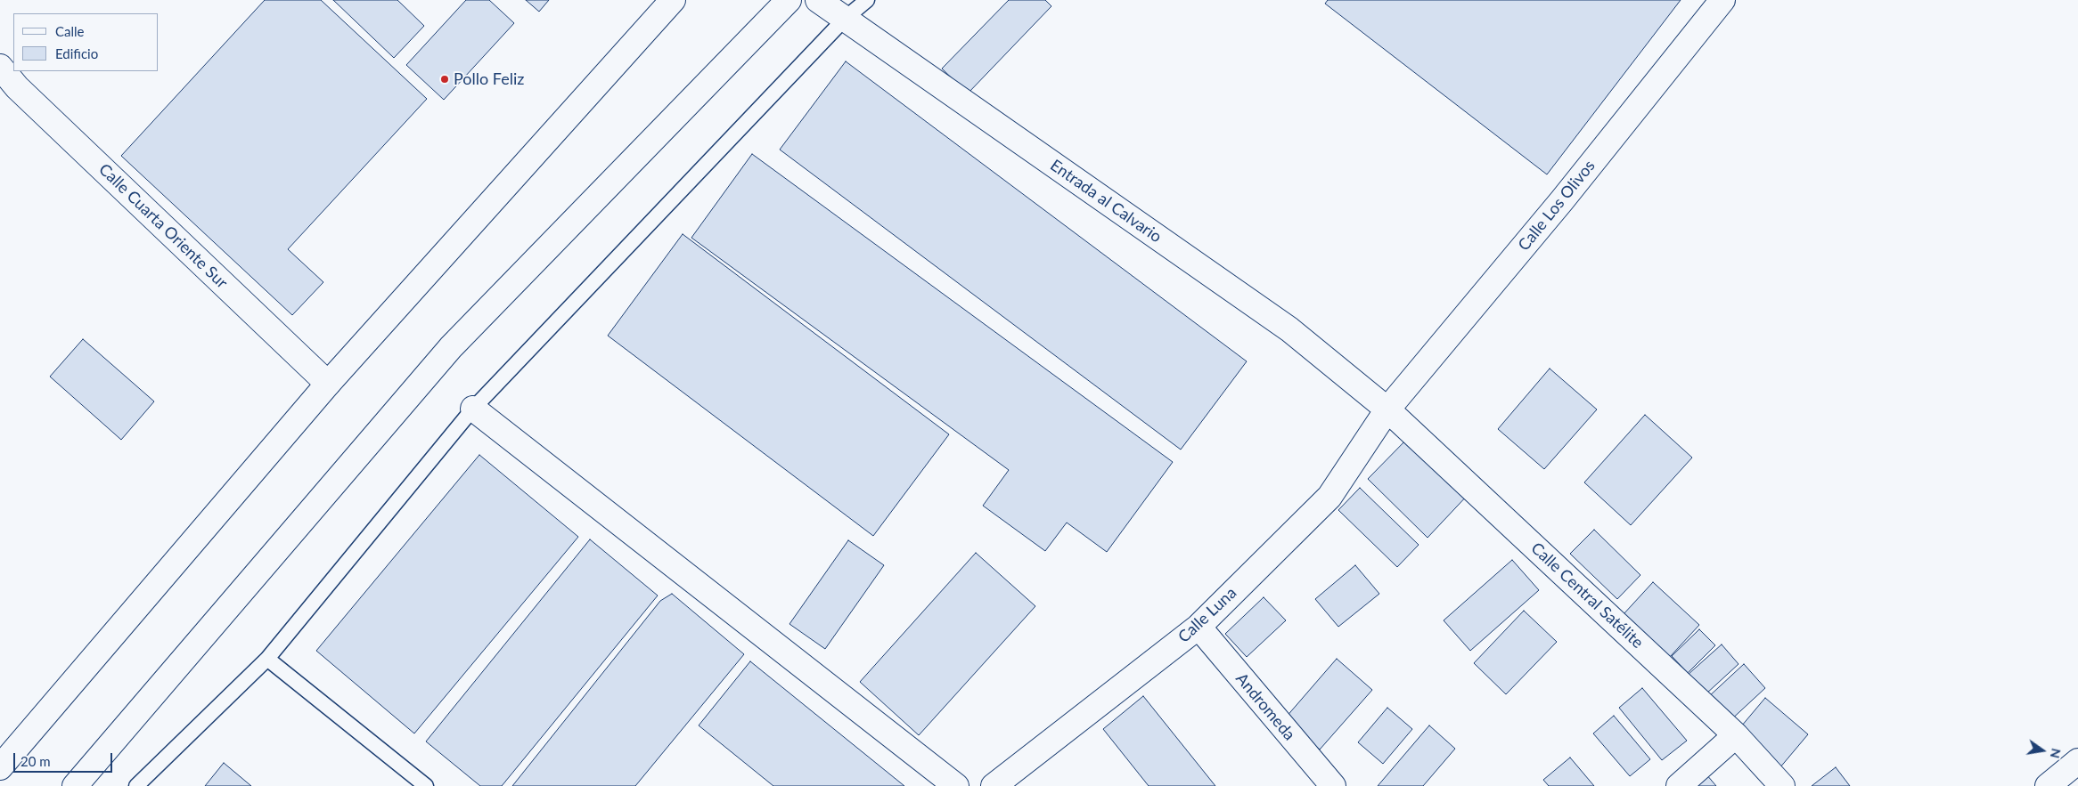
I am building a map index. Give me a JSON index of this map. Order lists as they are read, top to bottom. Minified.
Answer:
{"streets":{"street":["Entrada al Calvario","Calle Los Olivos","Calle Cuarta Oriente Sur","Calle Central Satélite","Calle Luna","Andromeda"]},"crossings":[["Entrada al Calvario","Calle Los Olivos"],["Entrada al Calvario","Calle Central Satélite"],["Entrada al Calvario","Calle Luna"],["Calle Los Olivos","Calle Central Satélite"],["Calle Los Olivos","Calle Luna"],["Calle Central Satélite","Calle Luna"],["Calle Luna","Andromeda"]],"places":["Pollo Feliz"],"legend":["Calle","Edificio"],"scale_bar":"20 m","north":"right"}
